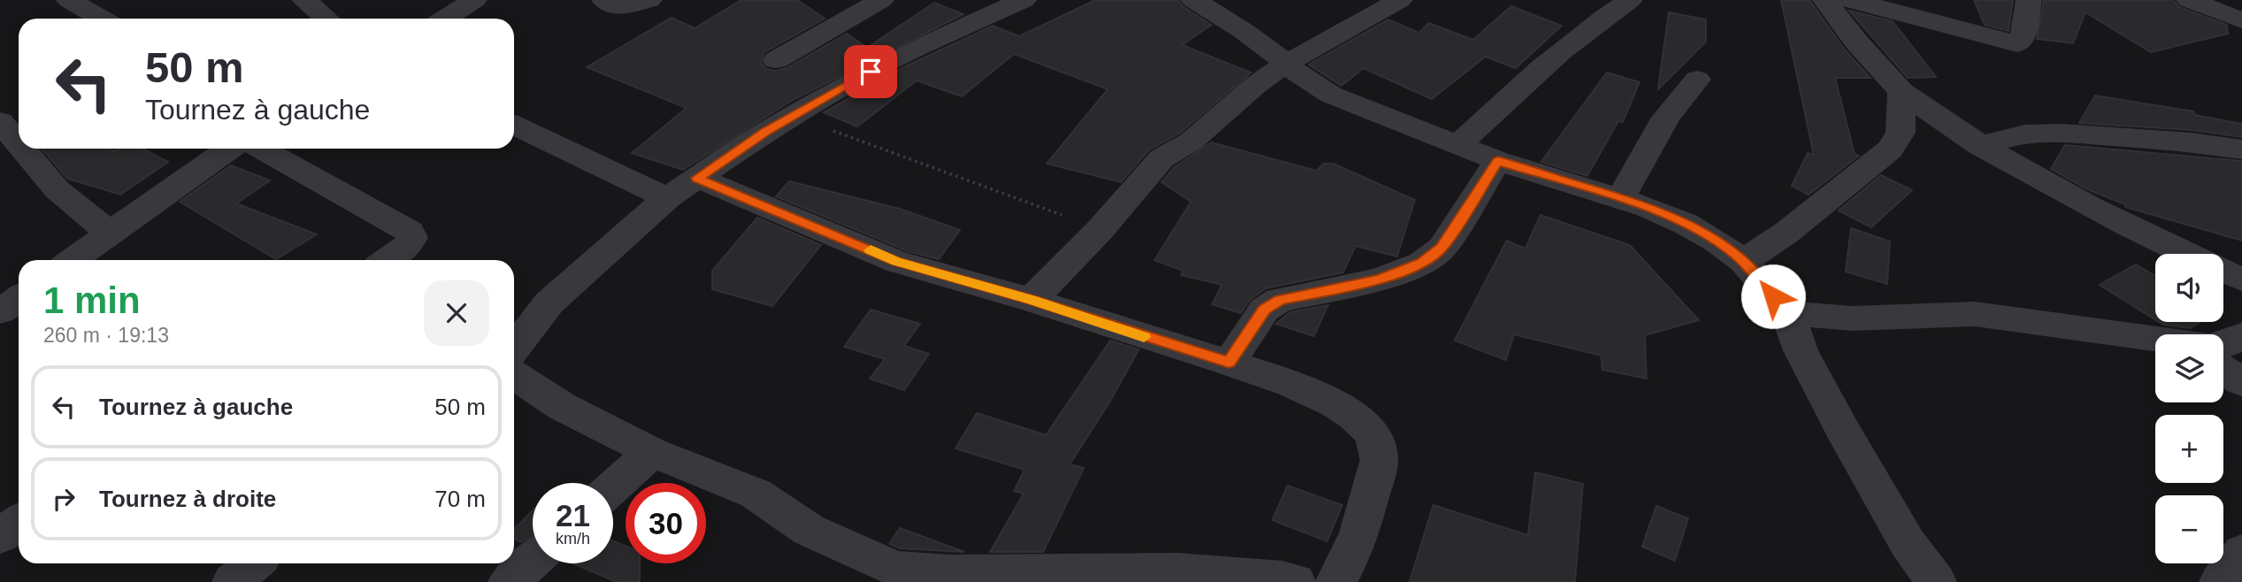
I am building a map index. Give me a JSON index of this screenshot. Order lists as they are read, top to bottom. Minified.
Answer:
{"page":{"turn":["50 m","Tournez à gauche"],"map_buttons":["+","−"],"heading":["1 min","260 m · 19:13"],"list":[{"name":"Tournez à gauche","value":"50 m"},{"name":"Tournez à droite","value":"70 m"}],"speed":"21 km/h","limit":"30"}}
